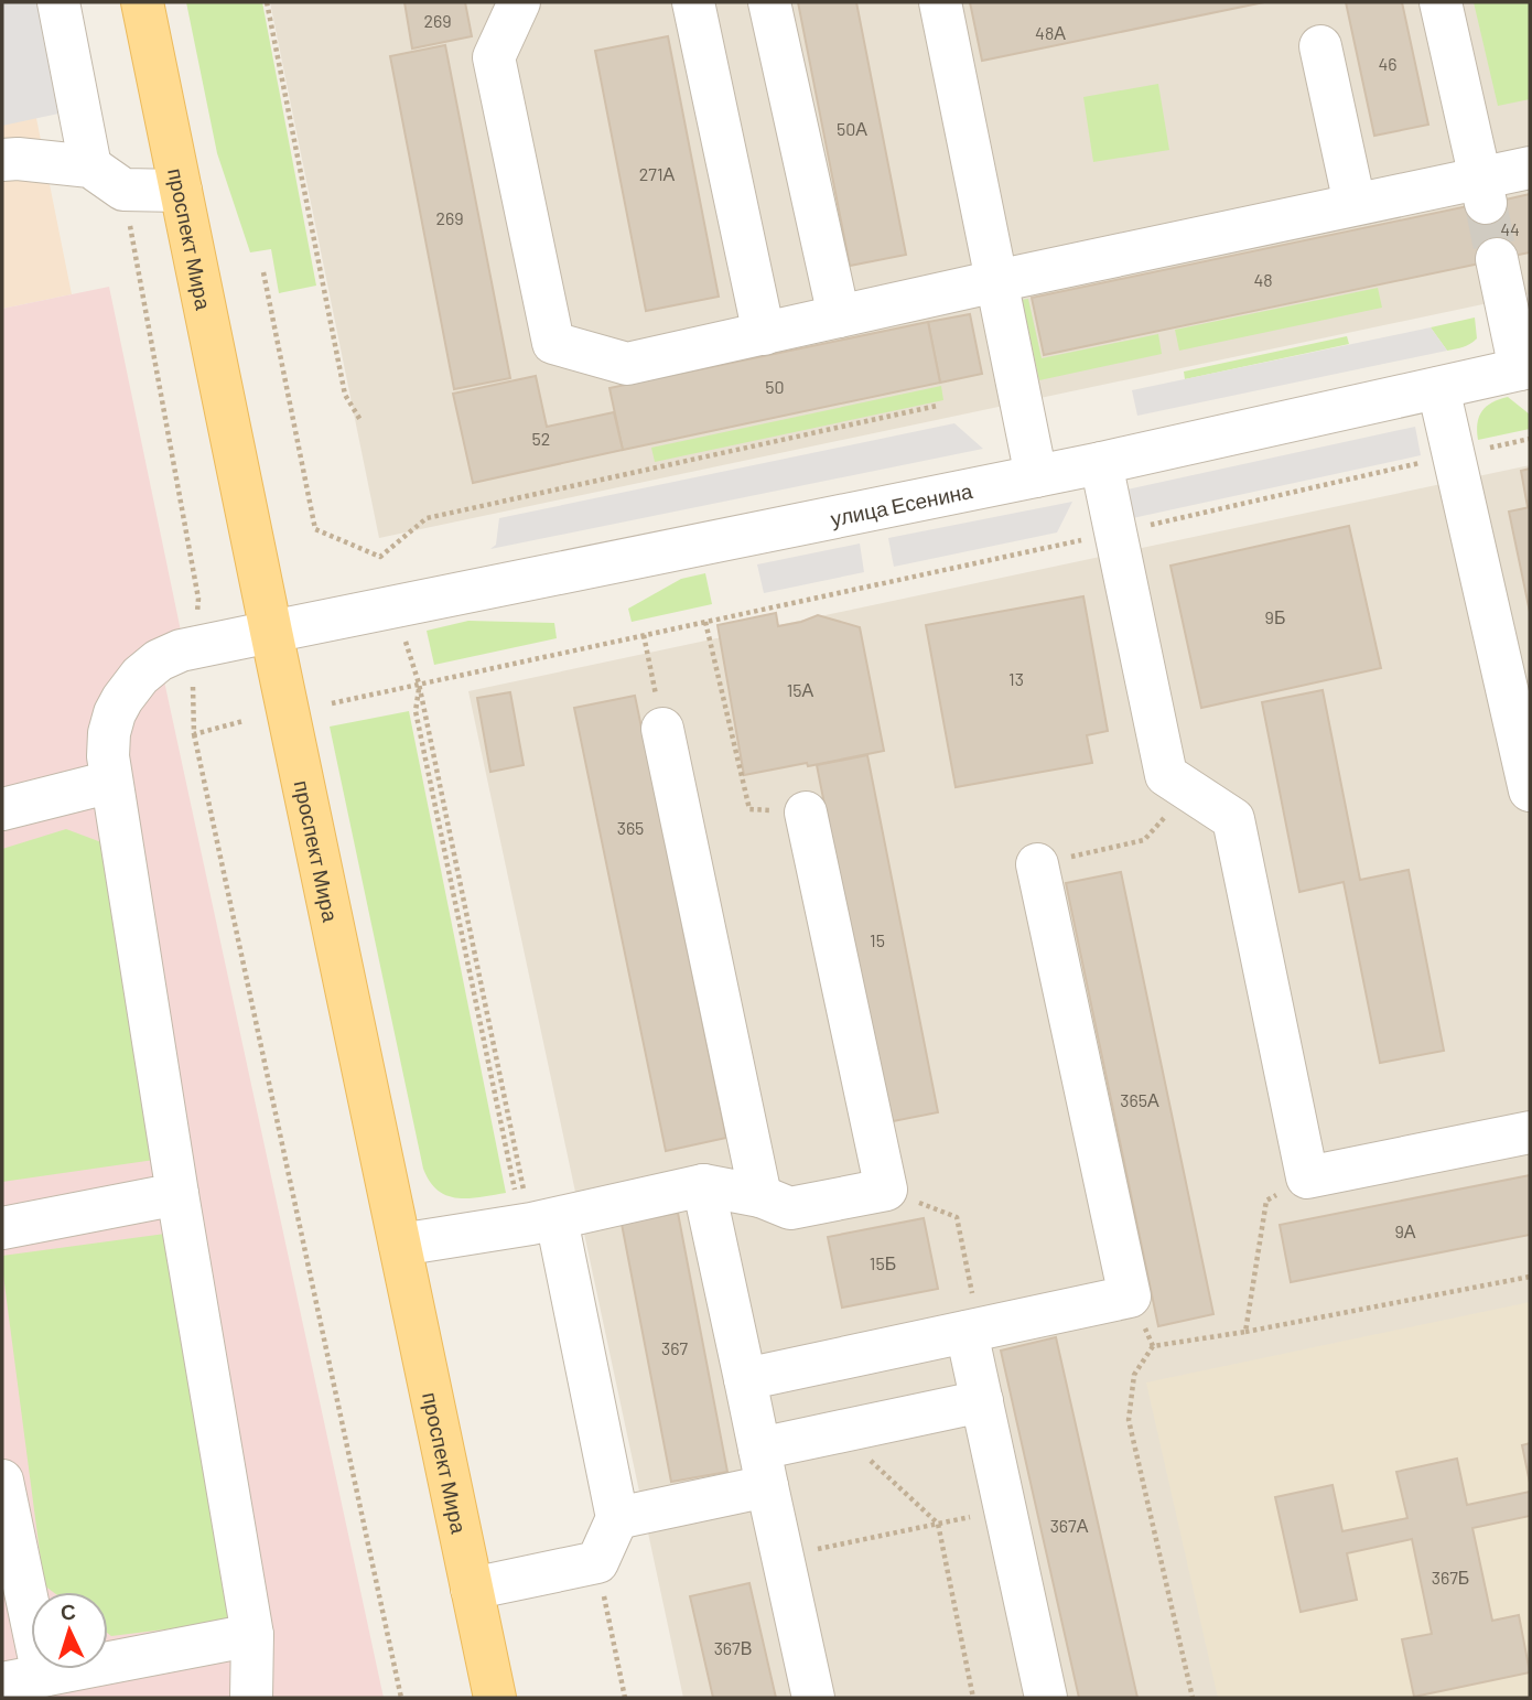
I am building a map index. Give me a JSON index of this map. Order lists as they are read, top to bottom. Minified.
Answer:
{"streets":{"main road":["проспект Мира"],"street":["улица Есенина"]},"crossings":[["проспект Мира","улица Есенина"]],"house_numbers":["269","48А","46","50А","271А","269","44","48","50","52","9Б","13","15А","365","15","365А","9А","15Б","367","367А","367Б","367В"],"north":"top"}
